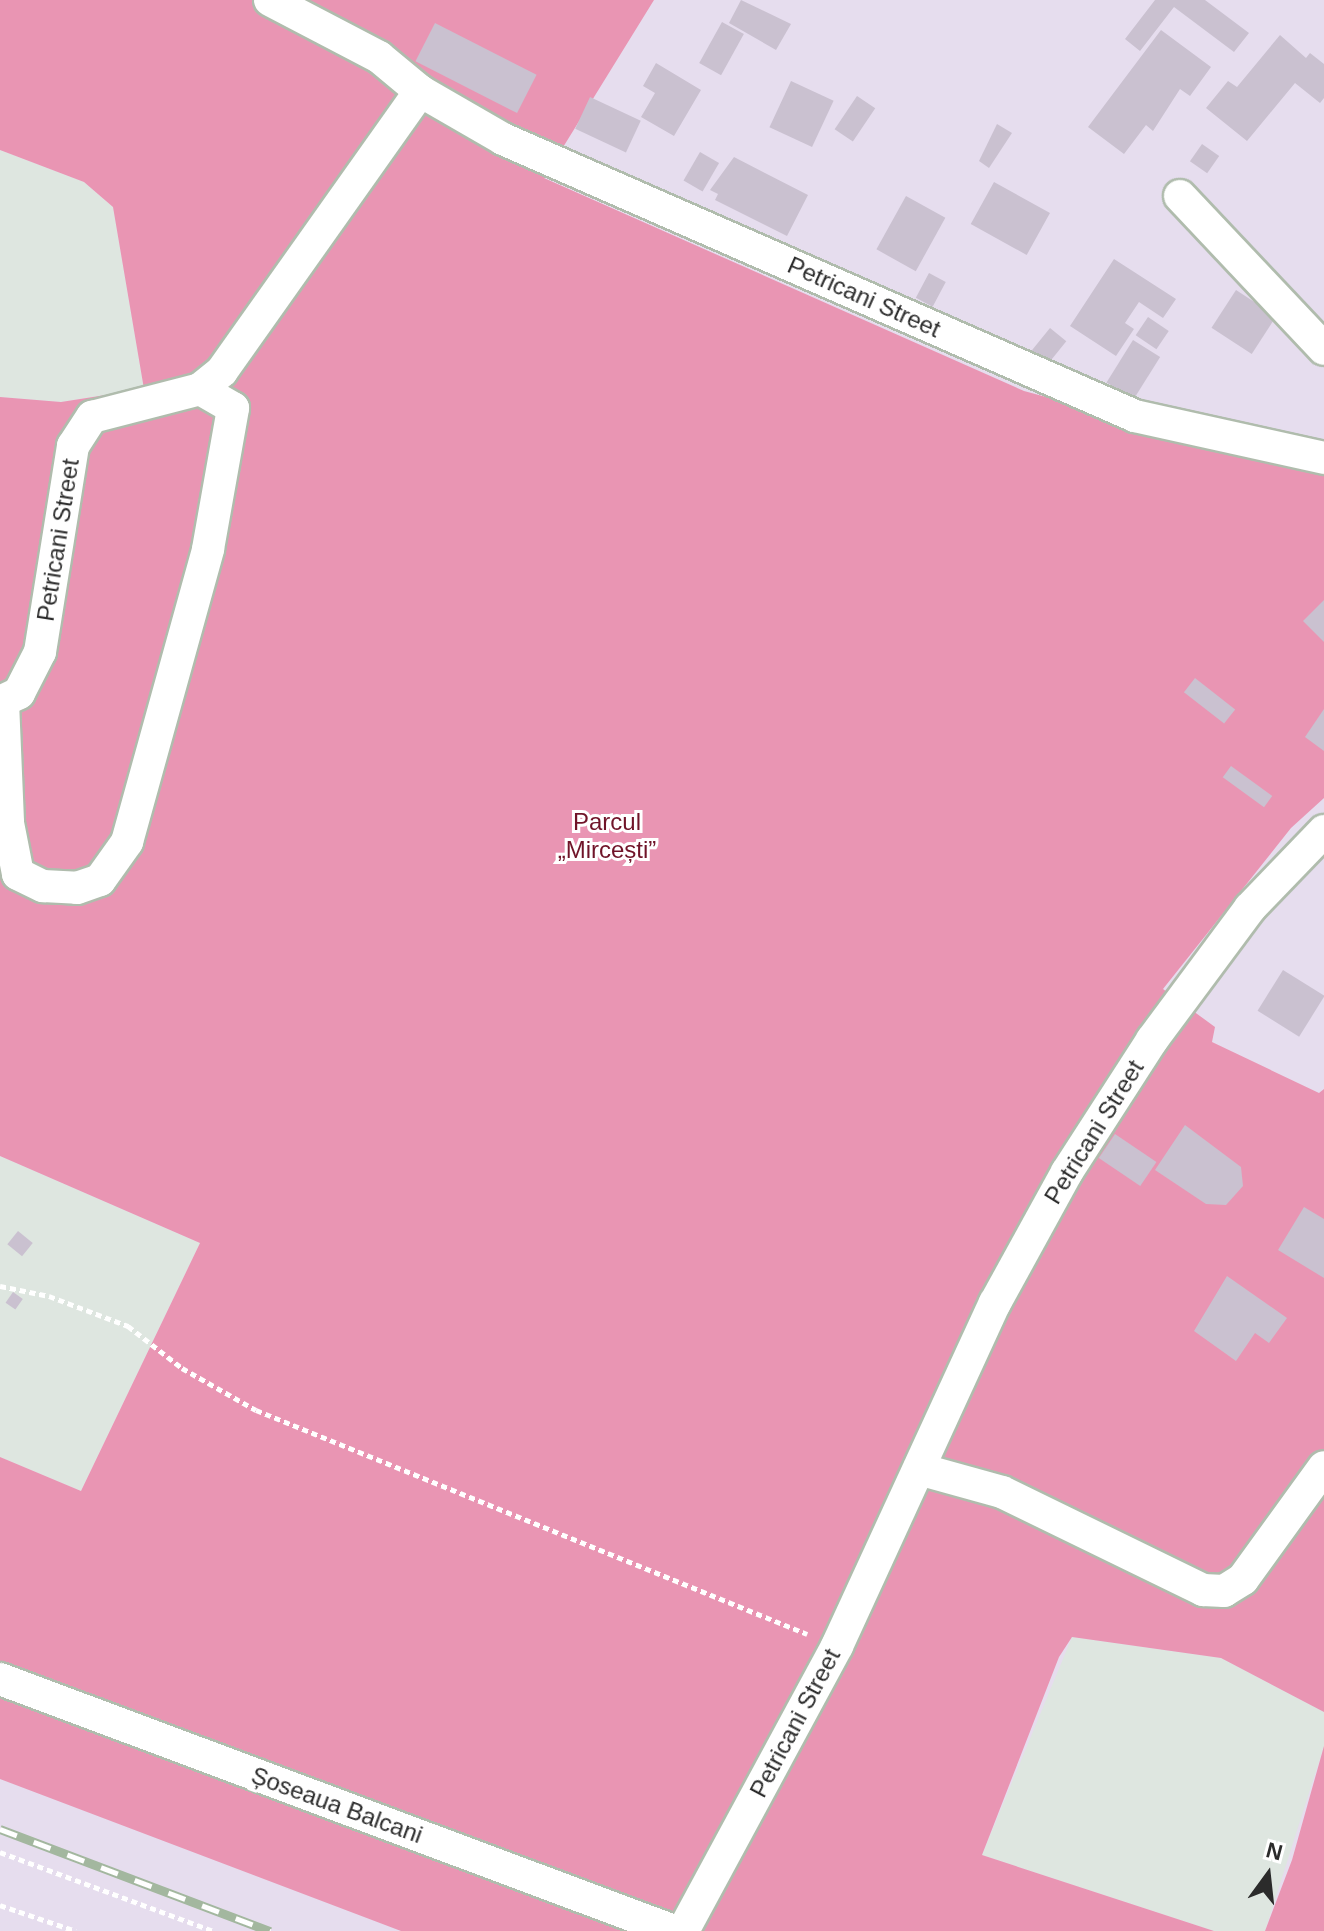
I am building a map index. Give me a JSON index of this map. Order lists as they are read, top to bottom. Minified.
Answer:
{"streets":{"street":["Petricani Street","Șoseaua Balcani"]},"parks":["Parcul „Mircești”"],"north":"top"}
